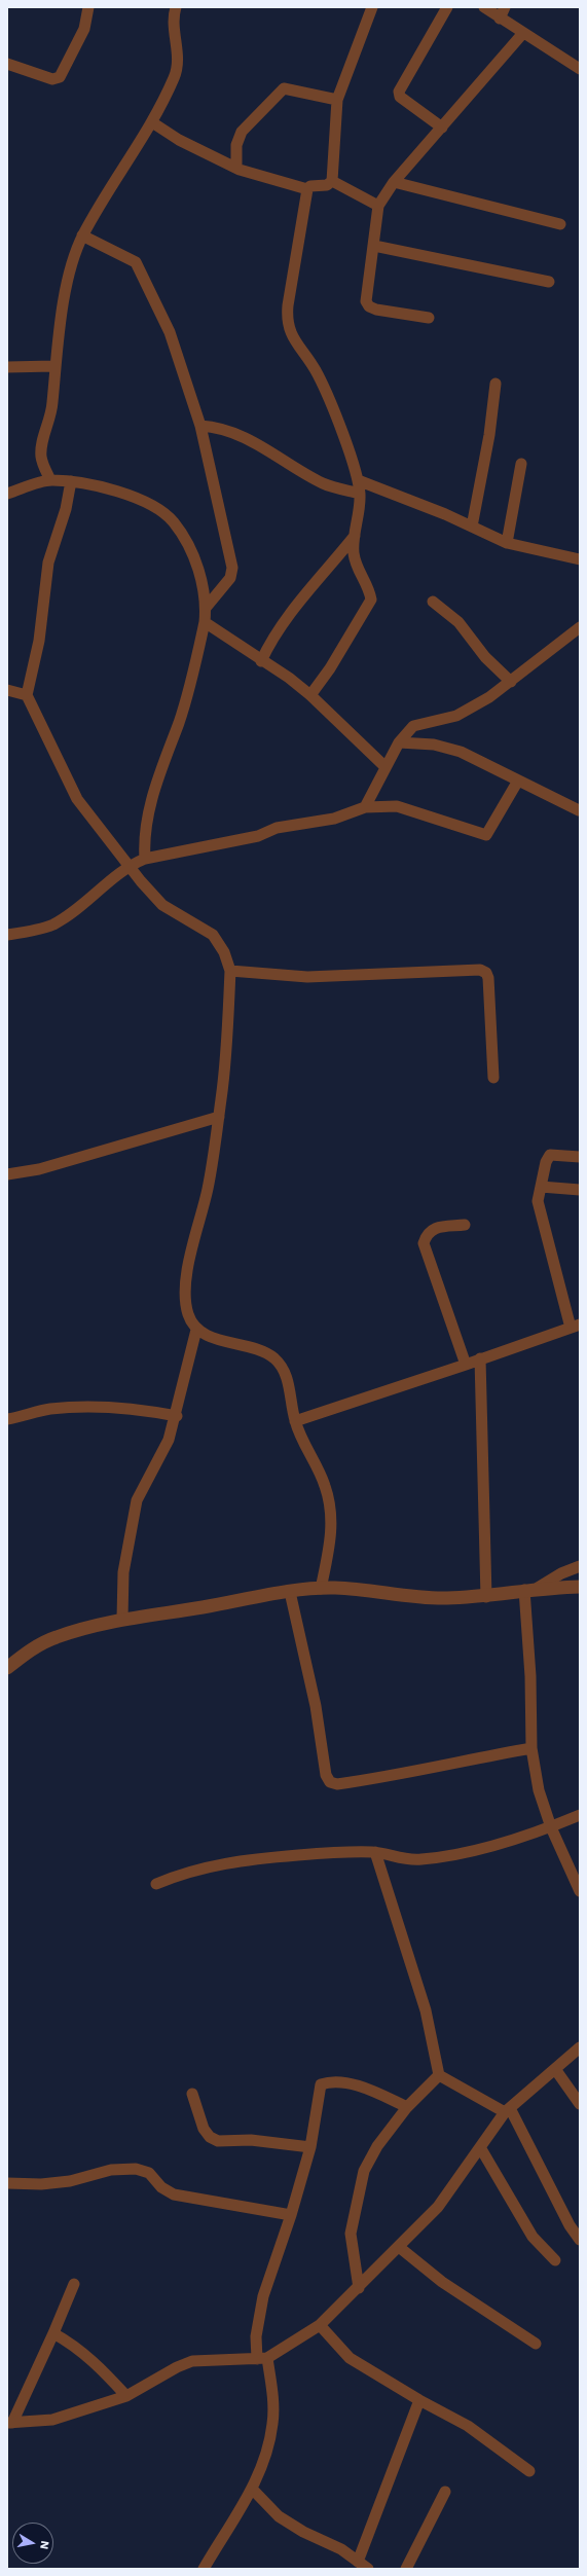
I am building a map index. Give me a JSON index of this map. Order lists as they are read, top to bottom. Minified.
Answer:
{"north":"right"}
